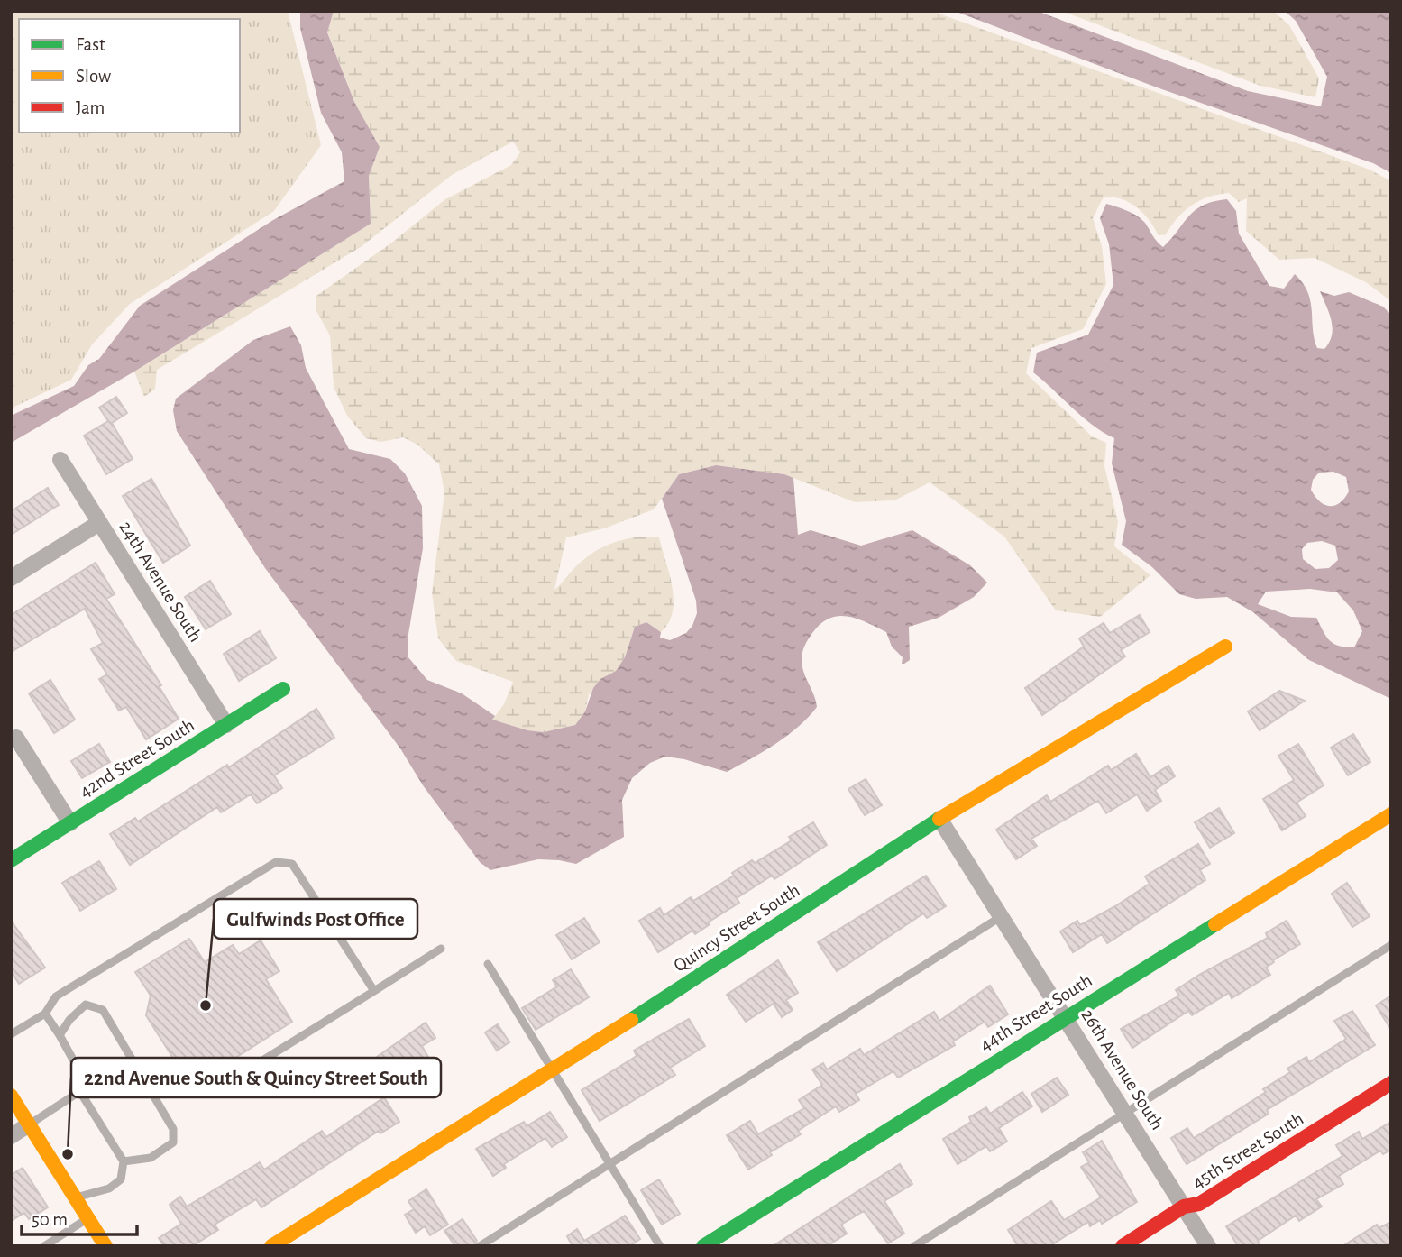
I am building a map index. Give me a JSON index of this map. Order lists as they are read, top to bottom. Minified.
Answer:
{"streets":{"street":["24th Avenue South","42nd Street South","Quincy Street South","44th Street South","26th Avenue South","45th Street South"]},"crossings":[["24th Avenue South","42nd Street South"],["Quincy Street South","26th Avenue South"],["44th Street South","26th Avenue South"],["26th Avenue South","45th Street South"]],"places":["Gulfwinds Post Office","22nd Avenue South & Quincy Street South"],"legend":["Fast","Slow","Jam"],"scale_bar":"50 m"}
